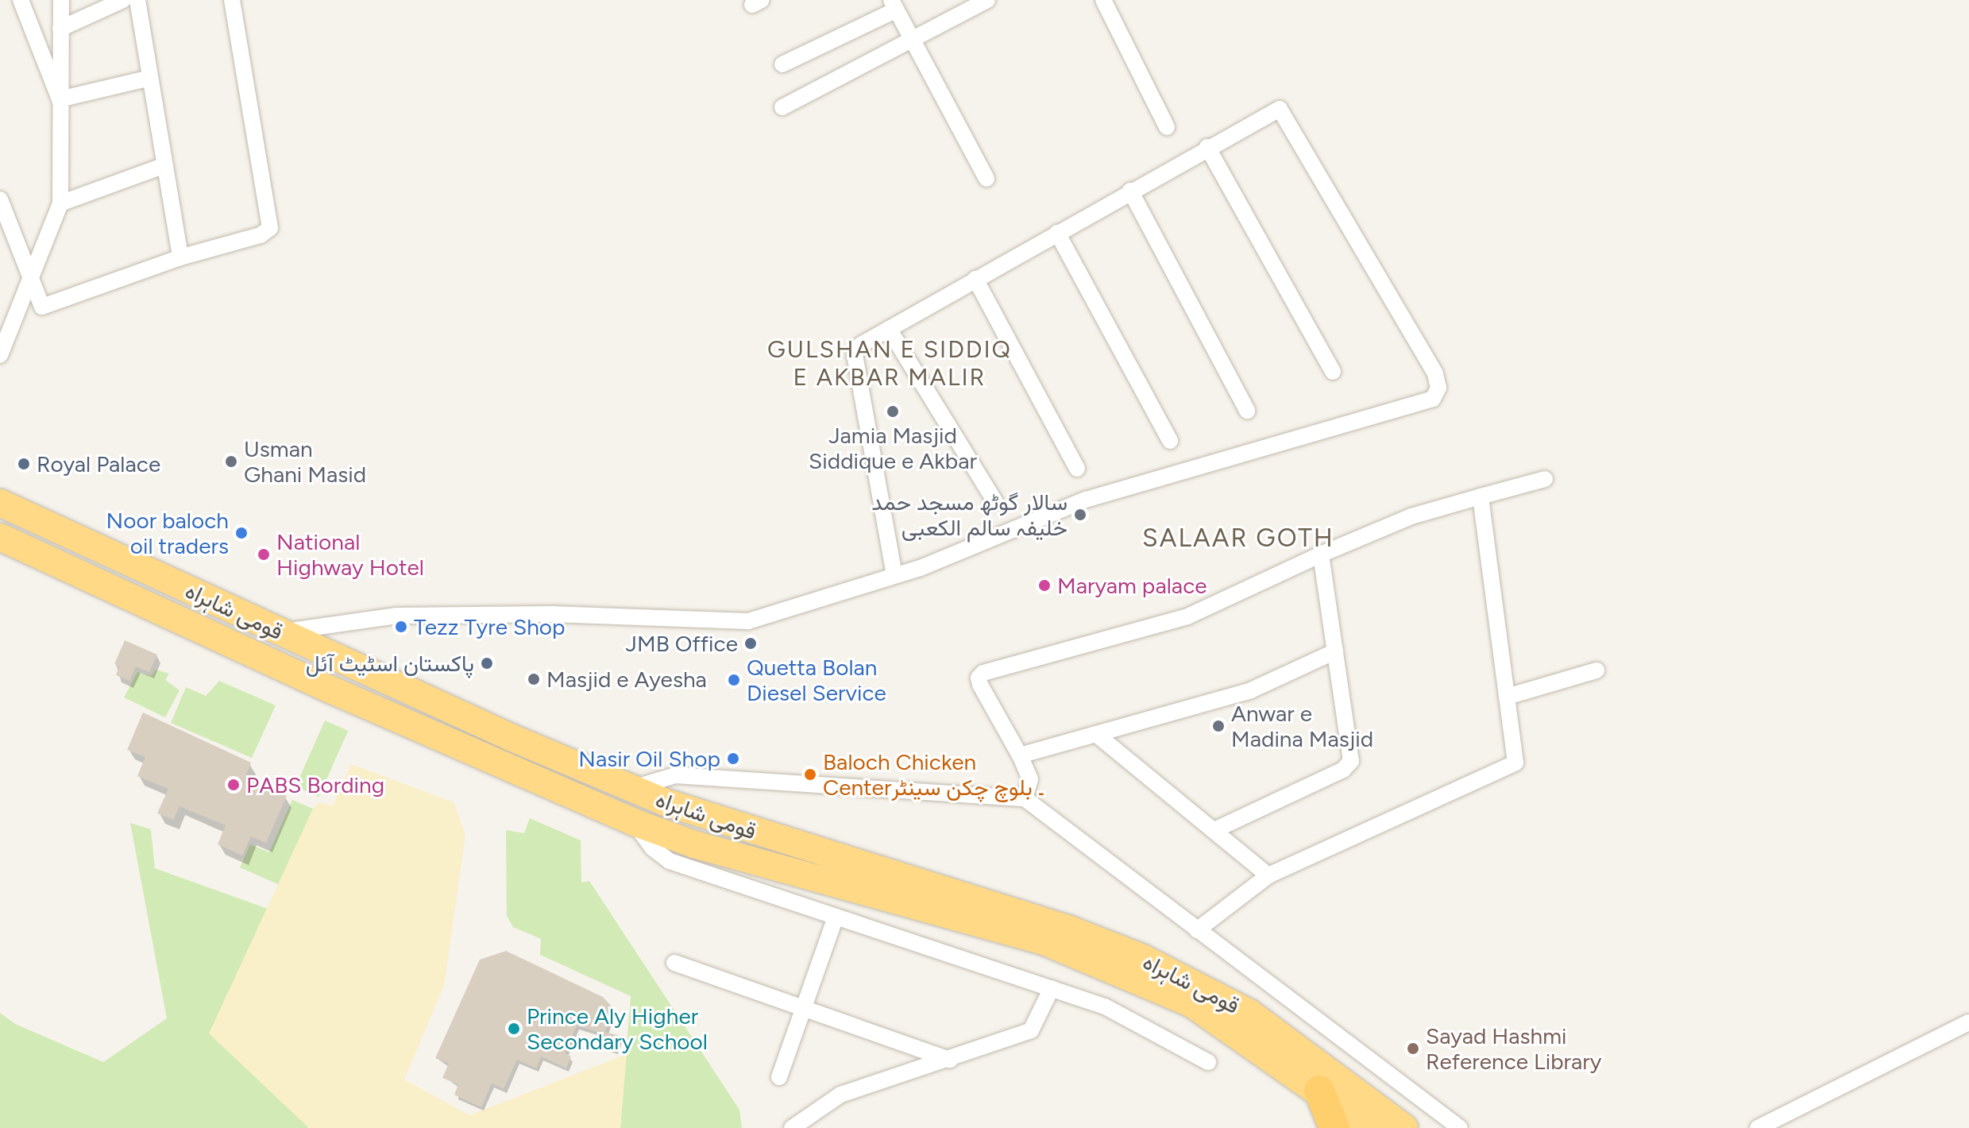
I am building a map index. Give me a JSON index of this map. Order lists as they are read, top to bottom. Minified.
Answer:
{"streets":{"highway":["قومی شاہراہ"]},"districts":["GULSHAN E SIDDIQ E AKBAR MALIR","SALAAR GOTH"],"places":["Jamia Masjid Siddique e Akbar","Usman Ghani Masid","Royal Palace","سالار گوٹھ مسجد حمد خلیفہ سالم الکعبی","Noor baloch oil traders","National Highway Hotel","Maryam palace","Tezz Tyre Shop","JMB Office","پاکستان اسٹیٹ آئل","Masjid e Ayesha","Quetta Bolan Diesel Service","Anwar e Madina Masjid","Nasir Oil Shop","Baloch Chicken Center۔ بلوچ چکن سینٹر","PABS Bording","Prince Aly Higher Secondary School","Sayad Hashmi Reference Library"]}
